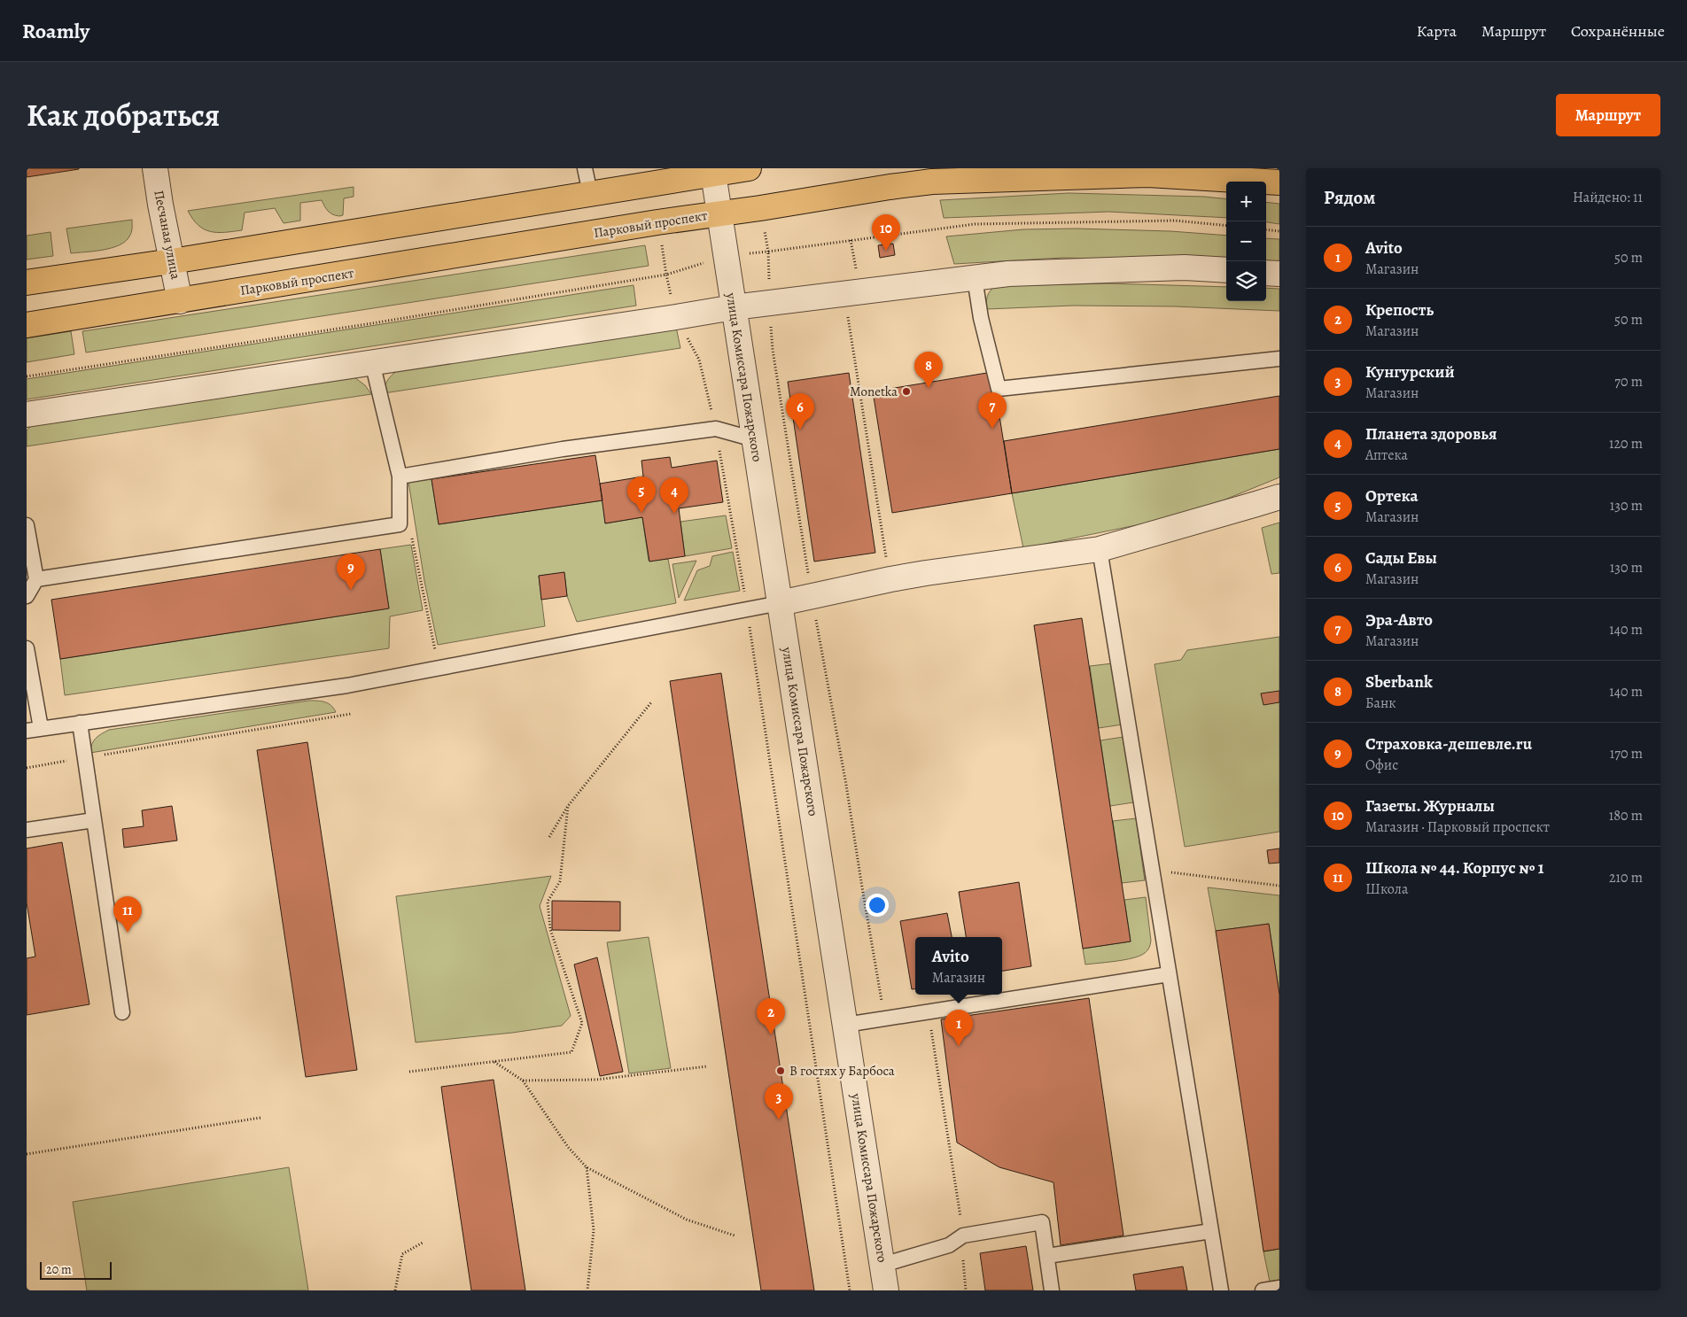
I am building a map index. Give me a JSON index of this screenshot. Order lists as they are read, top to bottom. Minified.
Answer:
{"streets":{"main road":["Парковый проспект"],"street":["Песчаная улица","улица Комиссара Пожарского"]},"crossings":[["Парковый проспект","Песчаная улица"],["Парковый проспект","улица Комиссара Пожарского"]],"places":["Monetka","В гостях у Барбоса"],"scale_bar":"20 m","page":{"header":"Roamly","nav":["Карта","Маршрут","Сохранённые"],"title":"Как добраться","buttons":"Маршрут","heading":["Рядом","Найдено: 11"],"map_buttons":["+","−"],"pins":["10","8","7","6","5","4","9","11","2","1","3"],"list":[{"mark":"1","name":"Avito","note":"Магазин","value":"50 m"},{"mark":"2","name":"Крепость","note":"Магазин","value":"50 m"},{"mark":"3","name":"Кунгурский","note":"Магазин","value":"70 m"},{"mark":"4","name":"Планета здоровья","note":"Аптека","value":"120 m"},{"mark":"5","name":"Ортека","note":"Магазин","value":"130 m"},{"mark":"6","name":"Сады Евы","note":"Магазин","value":"130 m"},{"mark":"7","name":"Эра-Авто","note":"Магазин","value":"140 m"},{"mark":"8","name":"Sberbank","note":"Банк","value":"140 m"},{"mark":"9","name":"Страховка-дешевле.ru","note":"Офис","value":"170 m"},{"mark":"10","name":"Газеты. Журналы","note":"Магазин · Парковый проспект","value":"180 m"},{"mark":"11","name":"Школа № 44. Корпус № 1","note":"Школа","value":"210 m"}],"popup":["Avito","Магазин"],"scale":"20 m"}}
